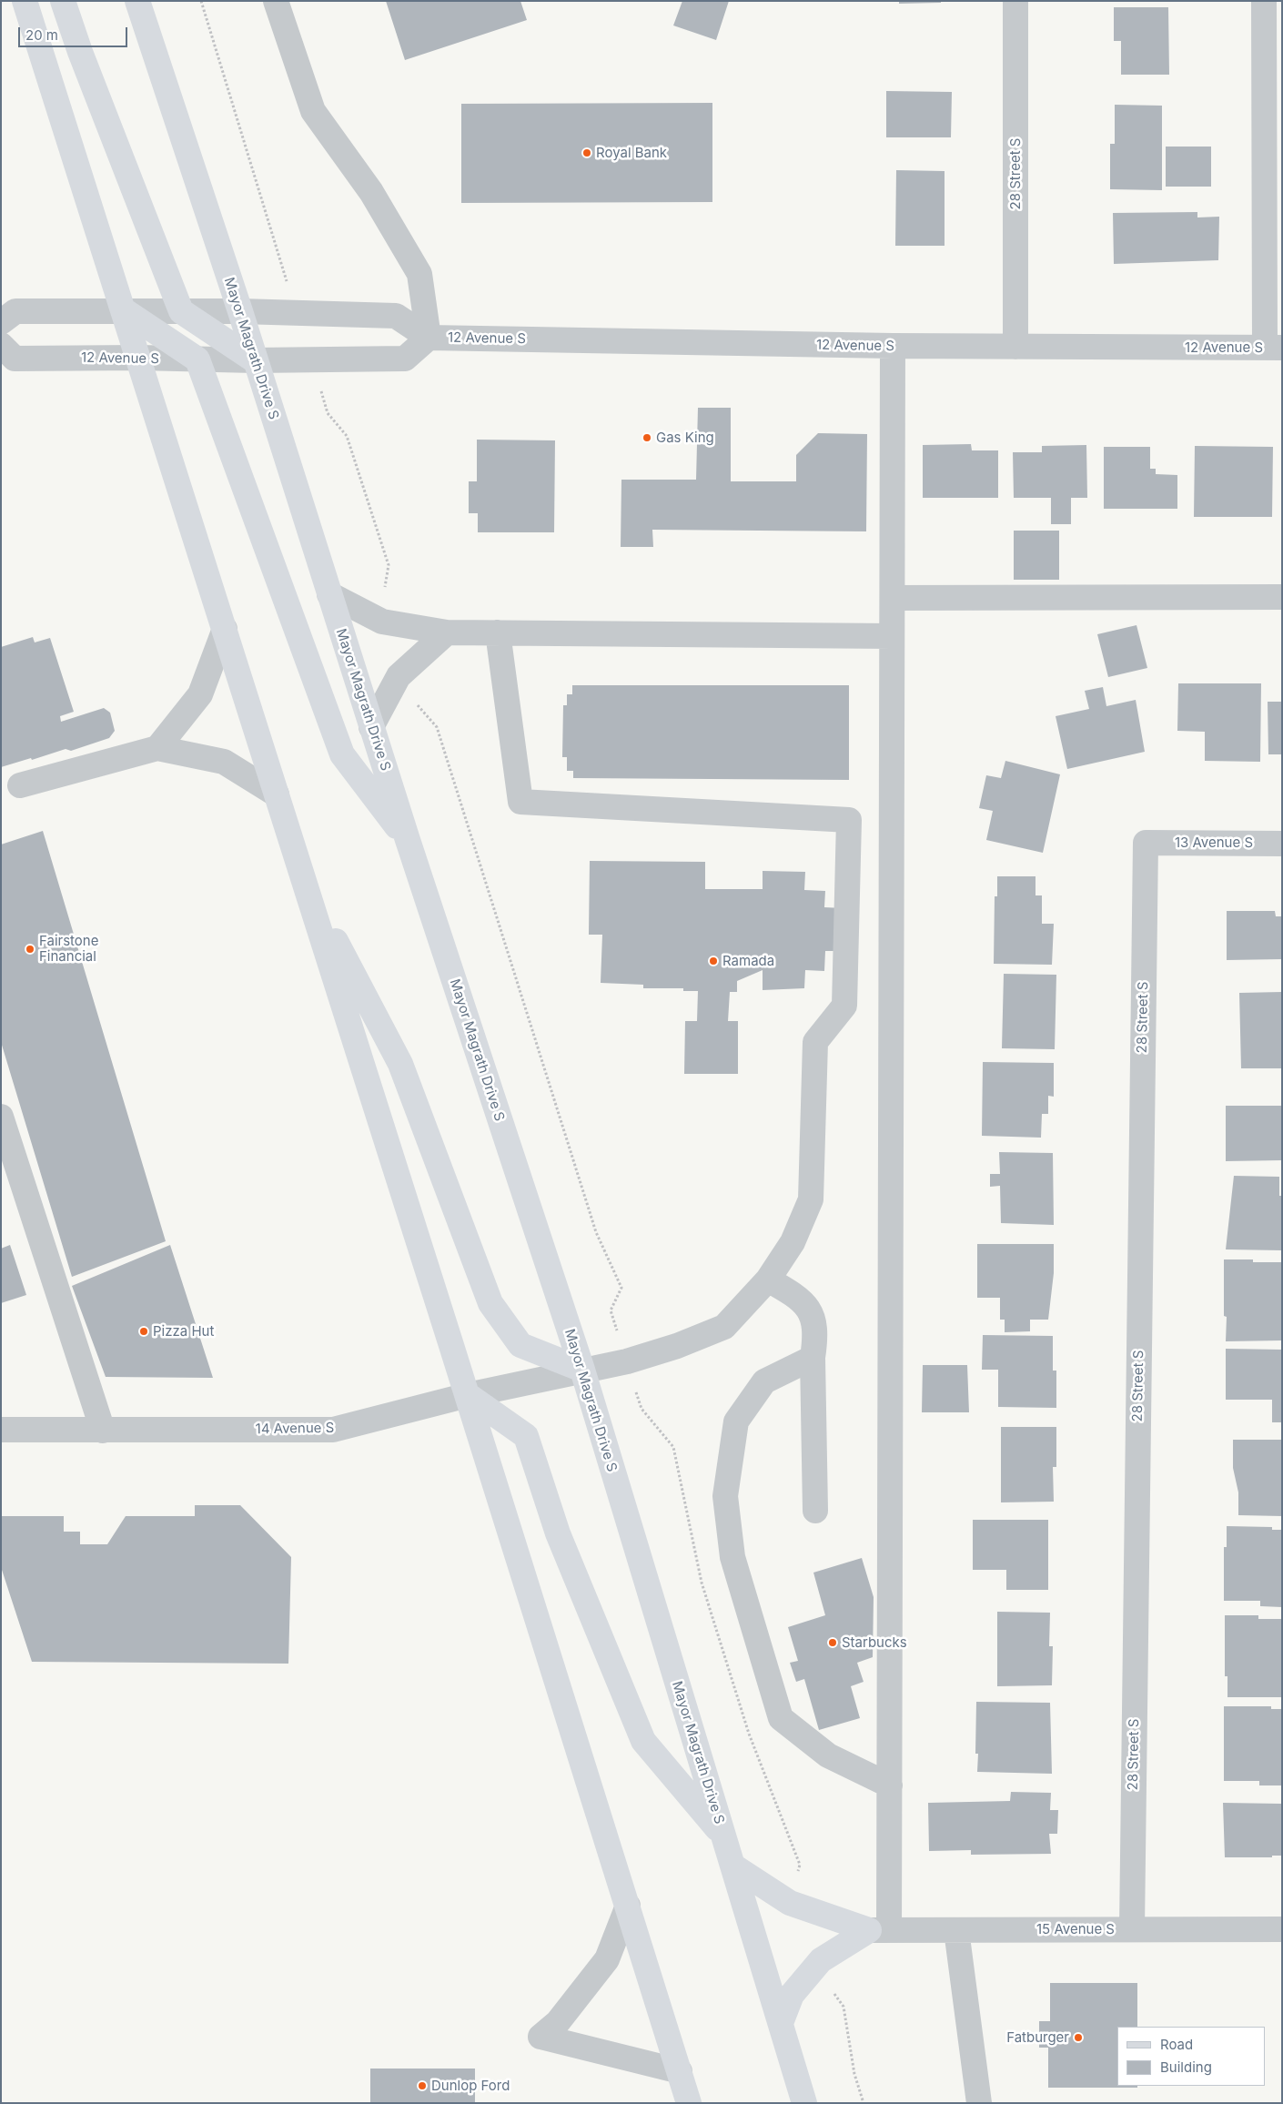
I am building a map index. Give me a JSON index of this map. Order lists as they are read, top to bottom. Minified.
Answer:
{"streets":{"main road":["Mayor Magrath Drive S"],"street":["28 Street S","12 Avenue S","13 Avenue S","14 Avenue S","15 Avenue S"]},"crossings":[["28 Street S","12 Avenue S"],["28 Street S","13 Avenue S"],["28 Street S","15 Avenue S"],["12 Avenue S","Mayor Magrath Drive S"],["Mayor Magrath Drive S","14 Avenue S"]],"places":["Royal Bank","Gas King","Fairstone Financial","Ramada","Pizza Hut","Starbucks","Fatburger","Dunlop Ford"],"legend":["Road","Building"],"scale_bar":"20 m"}
